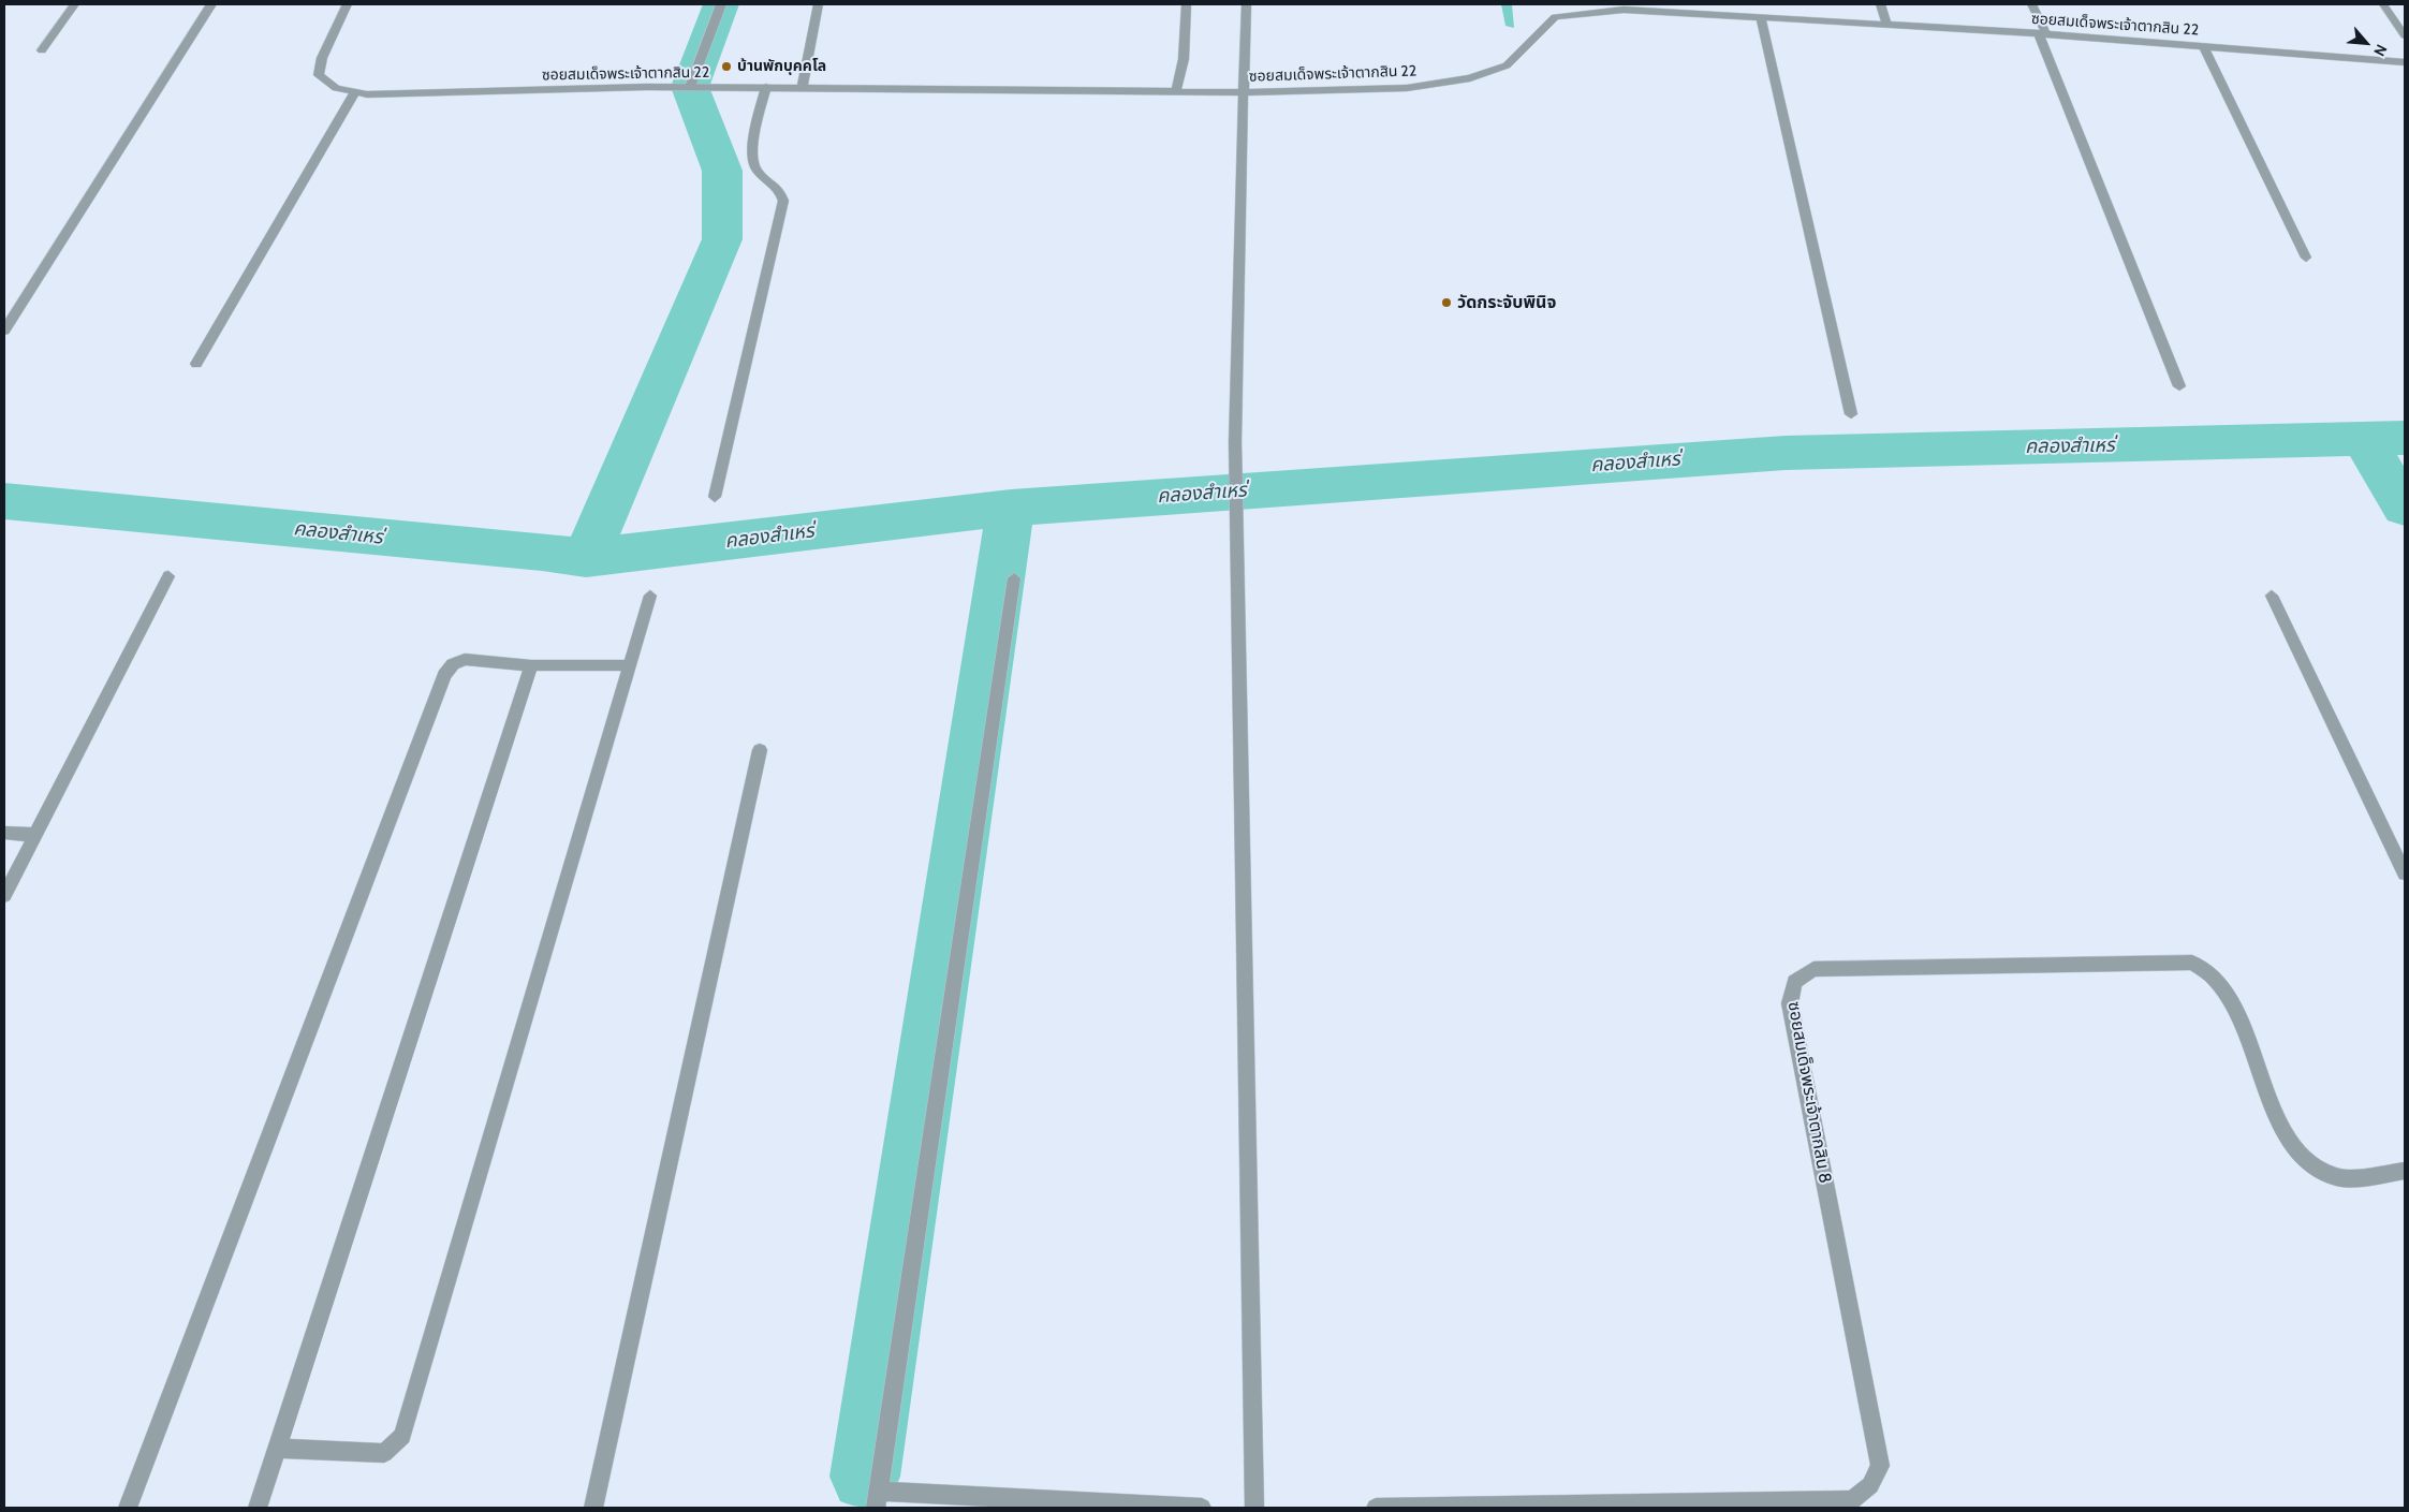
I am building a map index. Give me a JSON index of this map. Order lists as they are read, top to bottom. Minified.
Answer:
{"streets":{"street":["ซอยสมเด็จพระเจ้าตากสิน 22","ซอยสมเด็จพระเจ้าตากสิน 8"]},"water":["คลองสำเหร่"],"places":["บ้านพักบุคคโล","วัดกระจับพินิจ"],"north":"bottom right"}
